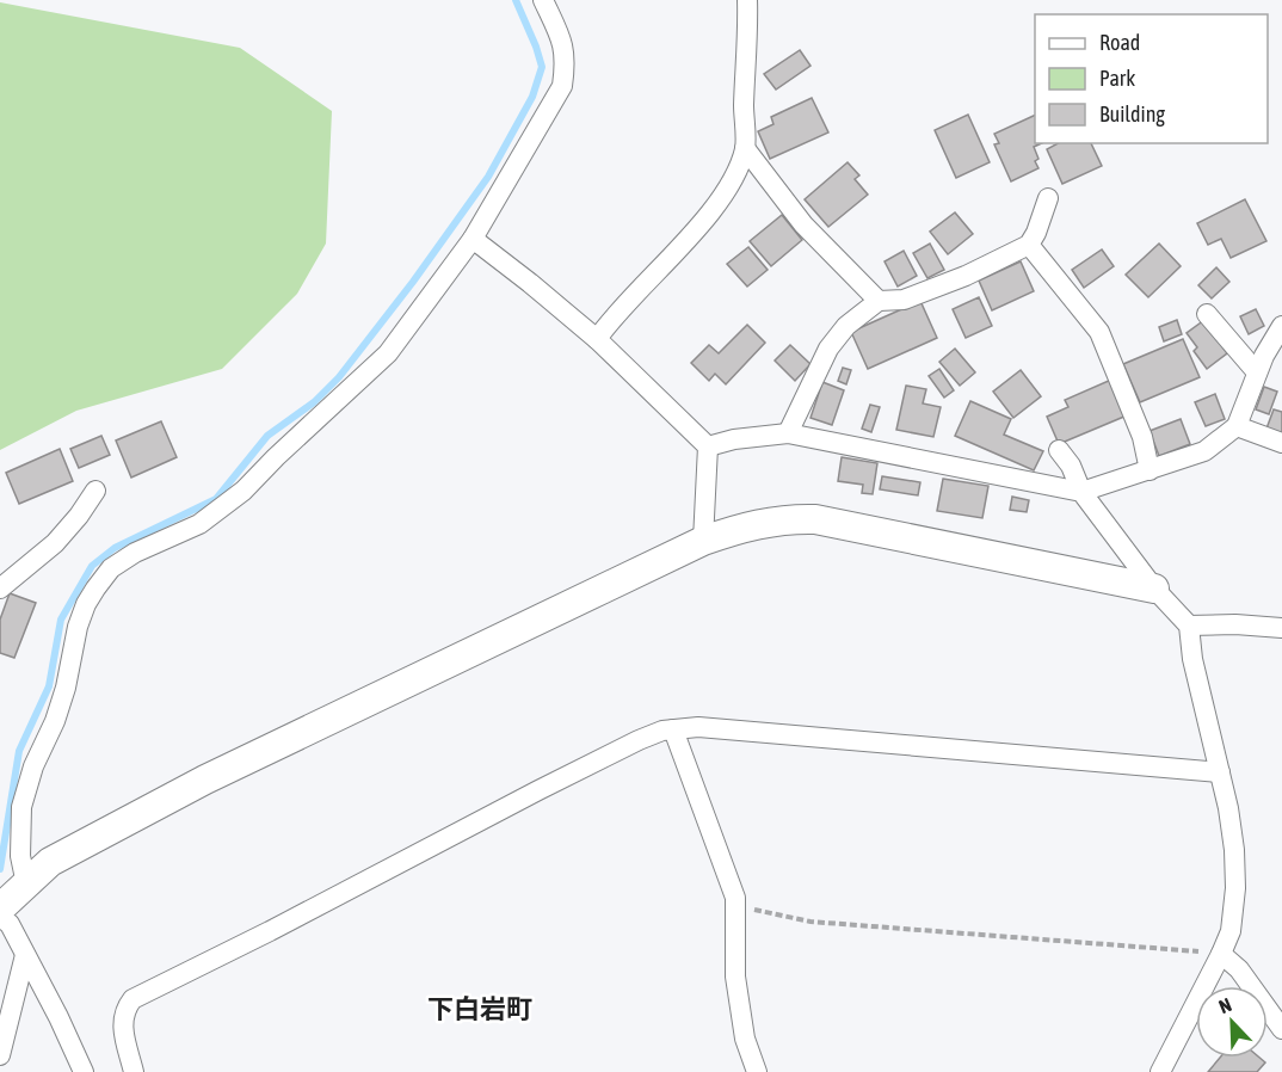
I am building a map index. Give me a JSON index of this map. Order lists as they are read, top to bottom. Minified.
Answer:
{"districts":["下白岩町"],"legend":["Road","Park","Building"],"north":"top left"}
